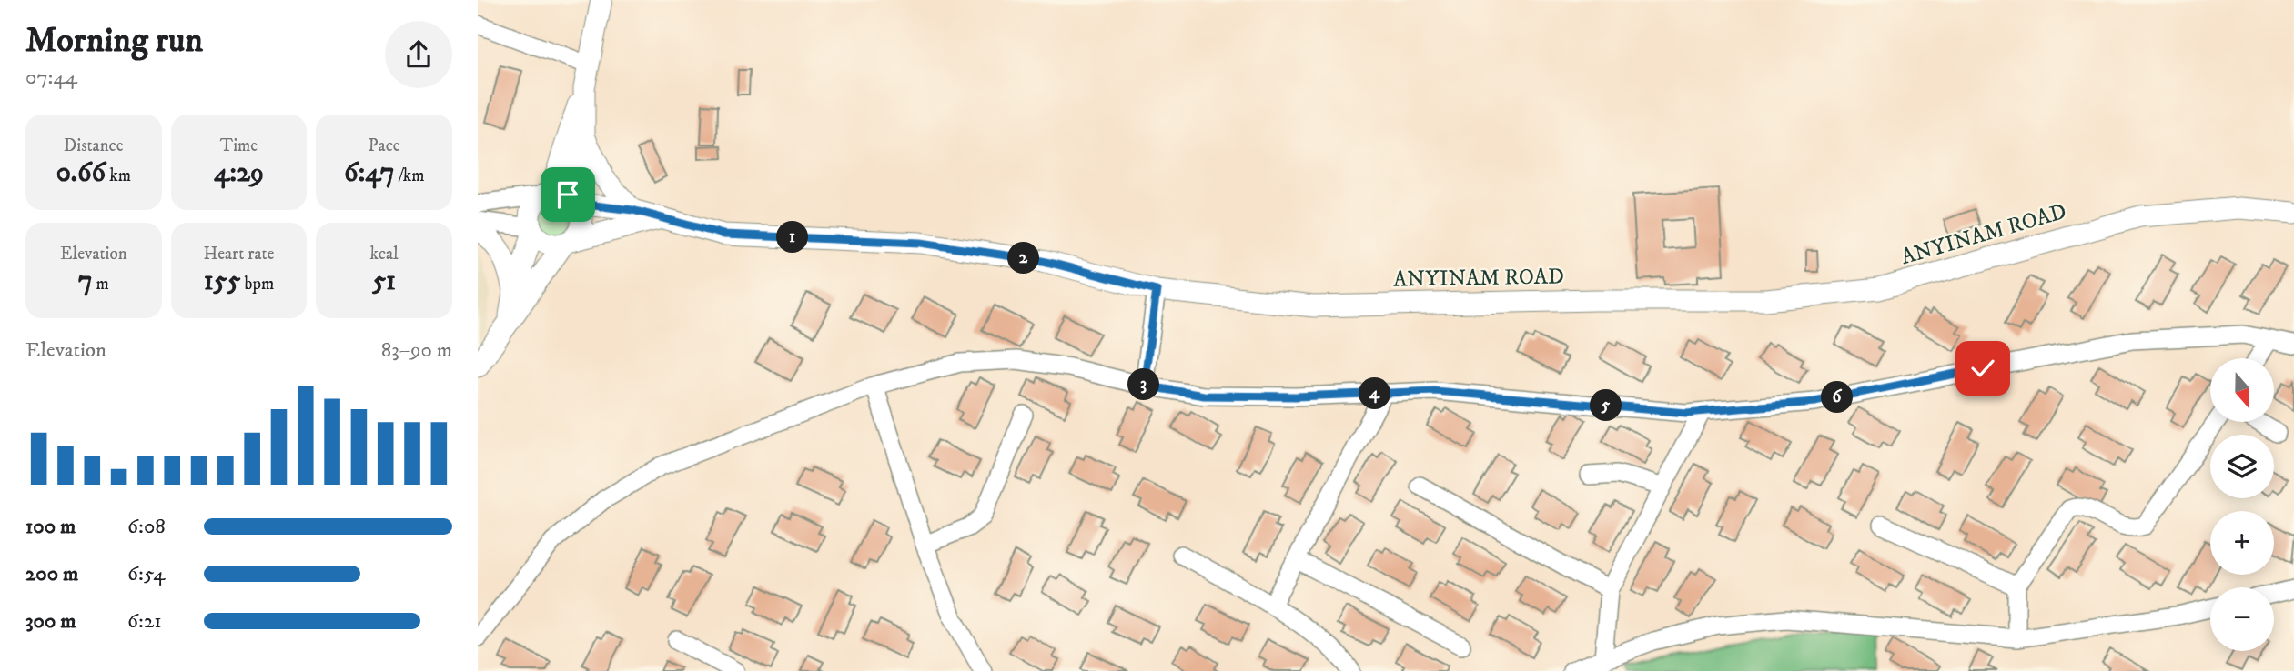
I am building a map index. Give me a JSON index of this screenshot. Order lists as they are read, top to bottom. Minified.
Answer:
{"streets":{"street":["ANYINAM ROAD"]},"north":"bottom","page":{"heading":["Morning run","07:44"],"stats":[["Distance","0.66 km"],["Time","4:29"],["Pace","6:47 /km"],["Elevation","7 m"],["Heart rate","155 bpm"],["kcal","51"]],"pins":["1","2","3","4","6","5"],"chart":["Elevation","83–90 m"],"map_buttons":["+","−"],"list":[{"name":"100 m","note":"6:08"},{"name":"200 m","note":"6:54"},{"name":"300 m","note":"6:21"}]}}
